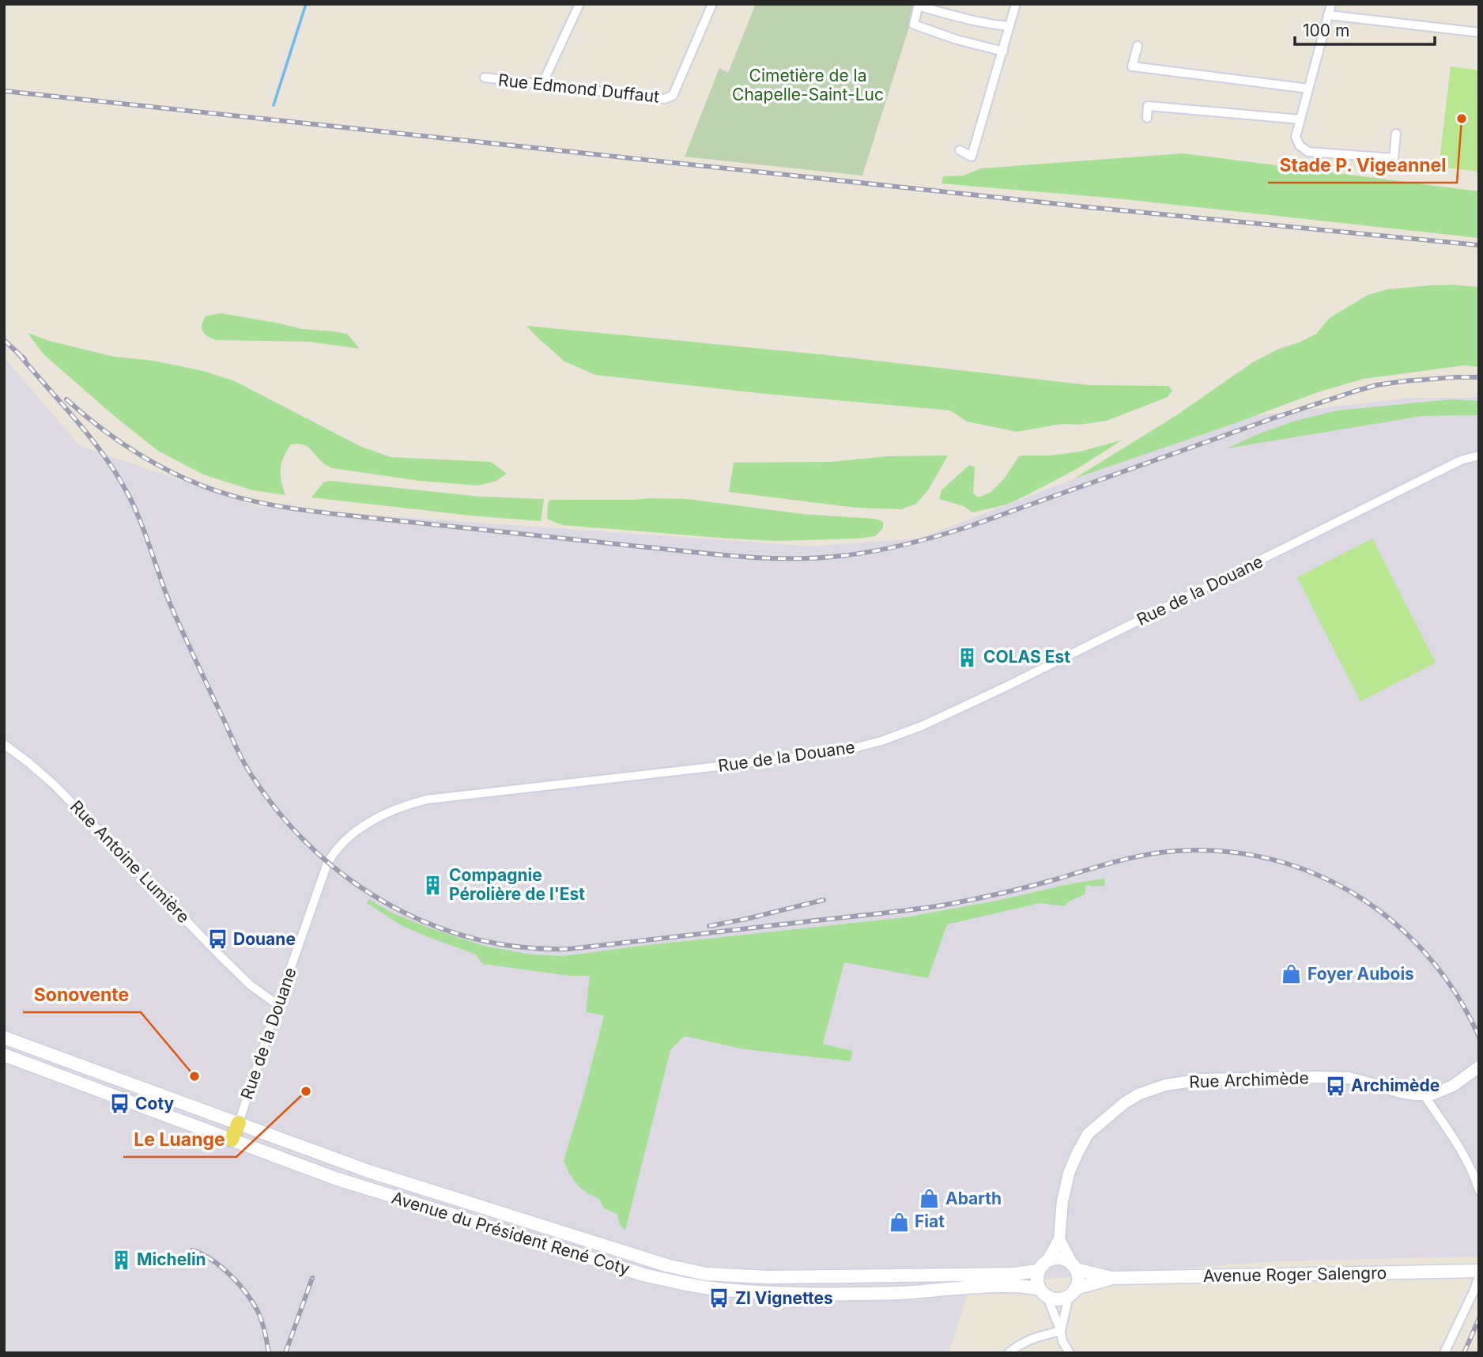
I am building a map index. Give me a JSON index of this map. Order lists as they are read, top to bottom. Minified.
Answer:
{"streets":{"main road":["Avenue du Président René Coty","Avenue Roger Salengro"],"street":["Rue Edmond Duffaut","Rue de la Douane","Rue Antoine Lumière","Rue Archimède"]},"crossings":[["Rue de la Douane","Rue Antoine Lumière"],["Rue de la Douane","Avenue du Président René Coty"],["Rue Archimède","Avenue du Président René Coty"],["Rue Archimède","Avenue Roger Salengro"],["Avenue du Président René Coty","Avenue Roger Salengro"]],"parks":["Cimetière de la Chapelle-Saint-Luc"],"places":{"other":["Stade P. Vigeannel","Sonovente","Le Luange"],"building":["COLAS Est","Compagnie Pérolière de l'Est","Michelin"],"bus stop":["Douane","Archimède","Coty","ZI Vignettes"],"shop":["Foyer Aubois","Abarth","Fiat"]},"scale_bar":"100 m"}
